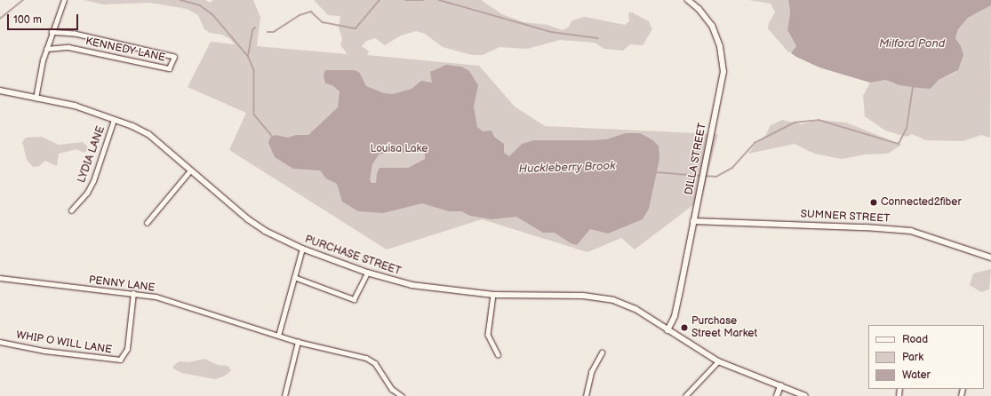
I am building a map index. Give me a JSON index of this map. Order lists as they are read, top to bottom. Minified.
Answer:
{"streets":{"main road":["DILLA STREET","PURCHASE STREET"],"street":["KENNEDY LANE","LYDIA LANE","SUMNER STREET","PENNY LANE","WHIP O WILL LANE"]},"crossings":[["LYDIA LANE","PURCHASE STREET"],["DILLA STREET","SUMNER STREET"],["DILLA STREET","PURCHASE STREET"],["PENNY LANE","WHIP O WILL LANE"]],"water":["Milford Pond","Huckleberry Brook"],"parks":["Louisa Lake"],"places":["Connected2fiber","Purchase Street Market"],"legend":["Road","Park","Water"],"scale_bar":"100 m"}
